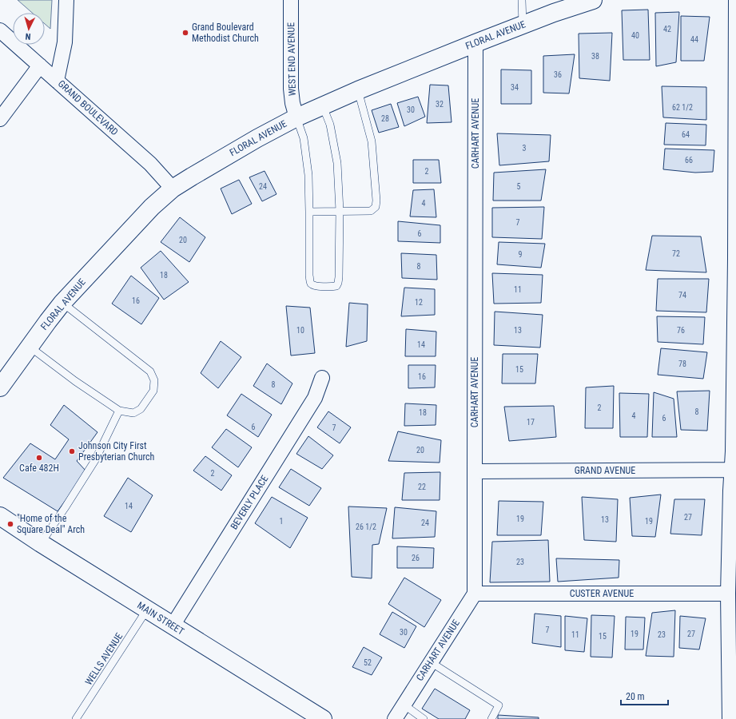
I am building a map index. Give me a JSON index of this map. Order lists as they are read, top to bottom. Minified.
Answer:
{"streets":{"street":["FLORAL AVENUE","WEST END AVENUE","GRAND BOULEVARD","CARHART AVENUE","GRAND AVENUE","BEVERLY PLACE","CUSTER AVENUE","MAIN STREET"],"lane":["WELLS AVENUE"]},"crossings":[["FLORAL AVENUE","WEST END AVENUE"],["FLORAL AVENUE","GRAND BOULEVARD"],["FLORAL AVENUE","CARHART AVENUE"],["CARHART AVENUE","GRAND AVENUE"],["CARHART AVENUE","CUSTER AVENUE"],["BEVERLY PLACE","MAIN STREET"],["MAIN STREET","WELLS AVENUE"]],"places":["Grand Boulevard Methodist Church","Johnson City First Presbyterian Church","Cafe 482H","\"Home of the Square Deal\" Arch"],"house_numbers":["42","40","44","38","36","34","32","62 1/2","30","28","64","3","66","2","24","5","4","7","6","20","72","9","8","18","11","74","16","12","10","13","76","14","78","15","16","8","2","8","18","4","6","17","6","7","20","2","22","14","27","19","13","1","19","24","26 1/2","26","23","7","30","19","27","11","23","15","52"],"scale_bar":"20 m","north":"bottom"}
